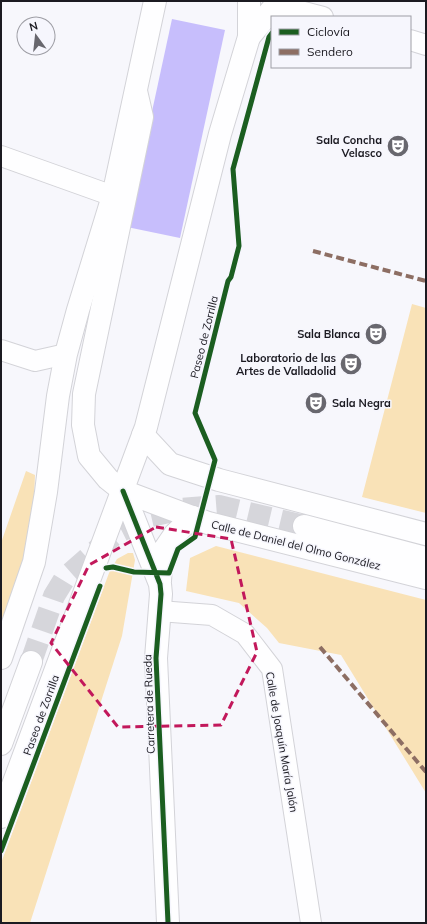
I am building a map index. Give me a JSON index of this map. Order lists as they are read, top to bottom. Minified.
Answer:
{"streets":{"main road":["Paseo de Zorrilla","Calle de Daniel del Olmo González","Carretera de Rueda"],"street":["Calle de Joaquín María Jalón"]},"crossings":[["Paseo de Zorrilla","Calle de Daniel del Olmo González"],["Paseo de Zorrilla","Carretera de Rueda"],["Calle de Daniel del Olmo González","Carretera de Rueda"],["Carretera de Rueda","Calle de Joaquín María Jalón"]],"places":{"theatre":["Sala Concha Velasco","Sala Blanca","Laboratorio de las Artes de Valladolid","Sala Negra"]},"legend":["Ciclovía","Sendero"],"north":"top"}
